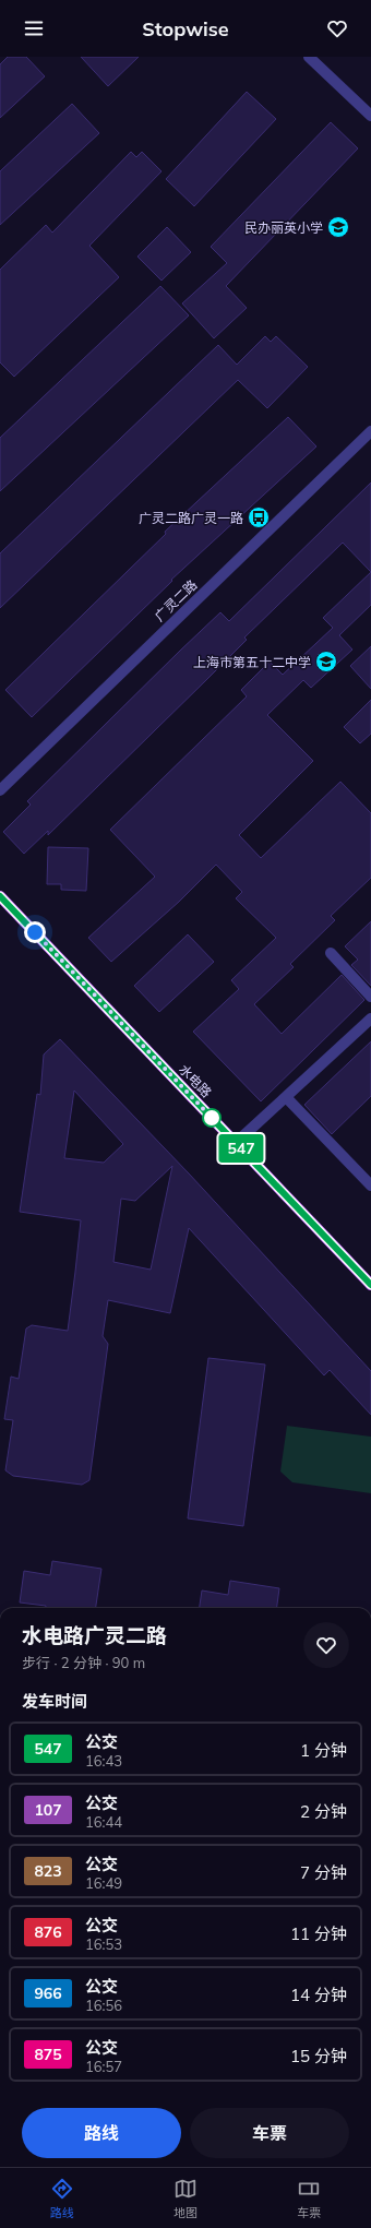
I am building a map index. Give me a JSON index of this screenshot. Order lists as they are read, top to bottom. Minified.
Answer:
{"streets":{"main road":["水电路"],"street":["广灵二路"]},"places":{"school or university":["民办丽英小学","上海市第五十二中学"],"bus stop":["广灵二路广灵一路"]},"lines":["bus line 547"],"page":{"header":"Stopwise","on_map":"547","heading":[["水电路广灵二路","步行 · 2 分钟 · 90 m"],"发车时间"],"list":[{"mark":"547","name":"公交","note":"16:43","value":"1 分钟"},{"mark":"107","name":"公交","note":"16:44","value":"2 分钟"},{"mark":"823","name":"公交","note":"16:49","value":"7 分钟"},{"mark":"876","name":"公交","note":"16:53","value":"11 分钟"},{"mark":"966","name":"公交","note":"16:56","value":"14 分钟"},{"mark":"875","name":"公交","note":"16:57","value":"15 分钟"}],"buttons":["路线","车票"],"tabs":["路线","地图","车票"]}}
